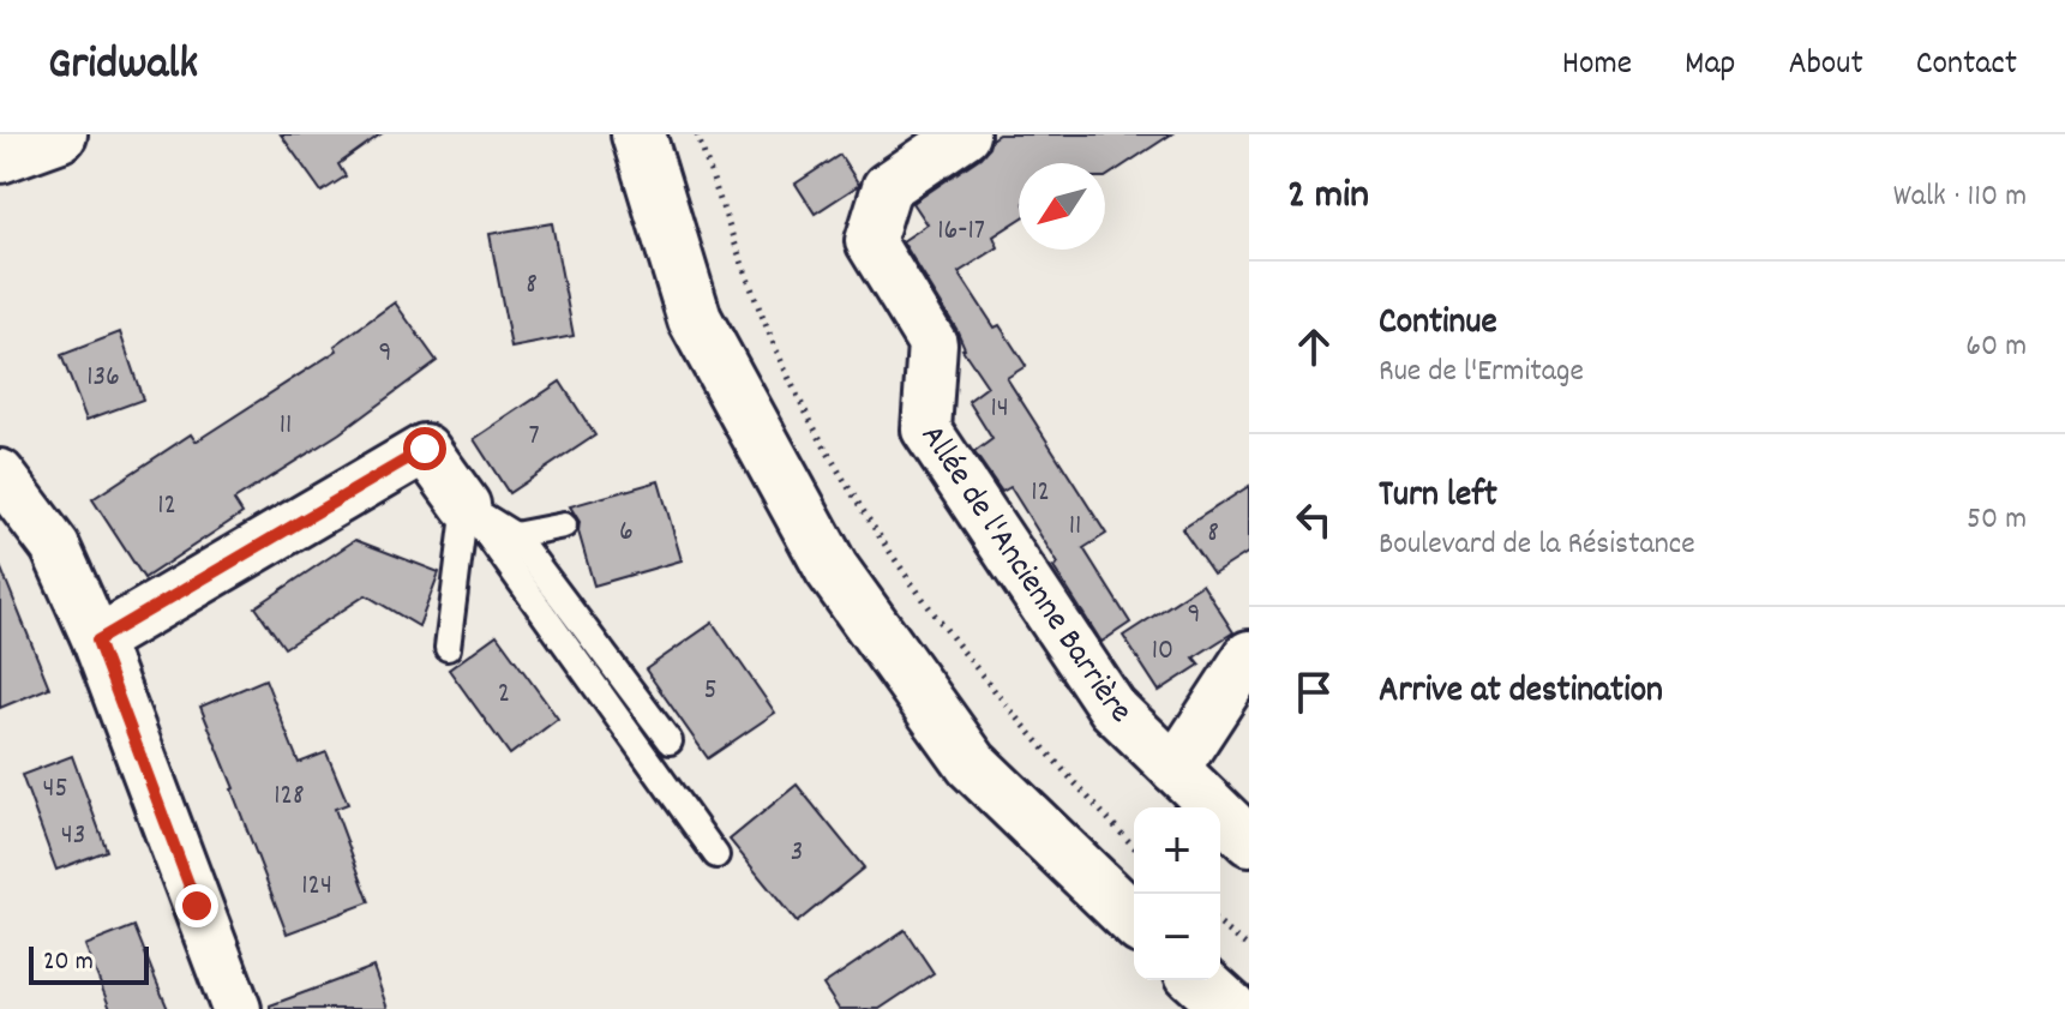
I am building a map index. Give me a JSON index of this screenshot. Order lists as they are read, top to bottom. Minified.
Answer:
{"streets":{"street":["Allée de l'Ancienne Barrière"]},"house_numbers":["16-17","8","9","136","14","11","7","12","12","11","6","8","9","10","5","2","45","128","43","3","124"],"scale_bar":"20 m","north":"bottom left","page":{"header":"Gridwalk","nav":["Home","Map","About","Contact"],"heading":["2 min","Walk · 110 m"],"list":[["Continue","Rue de l'Ermitage","60 m"],["Turn left","Boulevard de la Résistance","50 m"],"Arrive at destination"],"map_buttons":["+","−"],"scale":"20 m"}}
